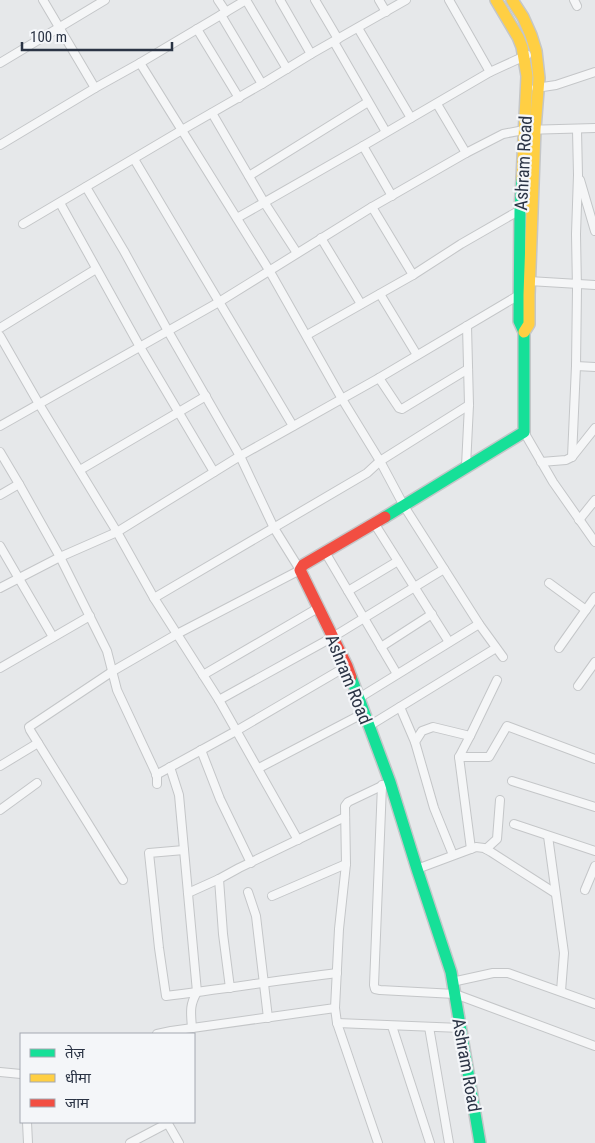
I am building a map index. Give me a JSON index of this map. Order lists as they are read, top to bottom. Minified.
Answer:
{"streets":{"street":["Ashram Road"]},"legend":["तेज़","धीमा","जाम"],"scale_bar":"100 m"}
